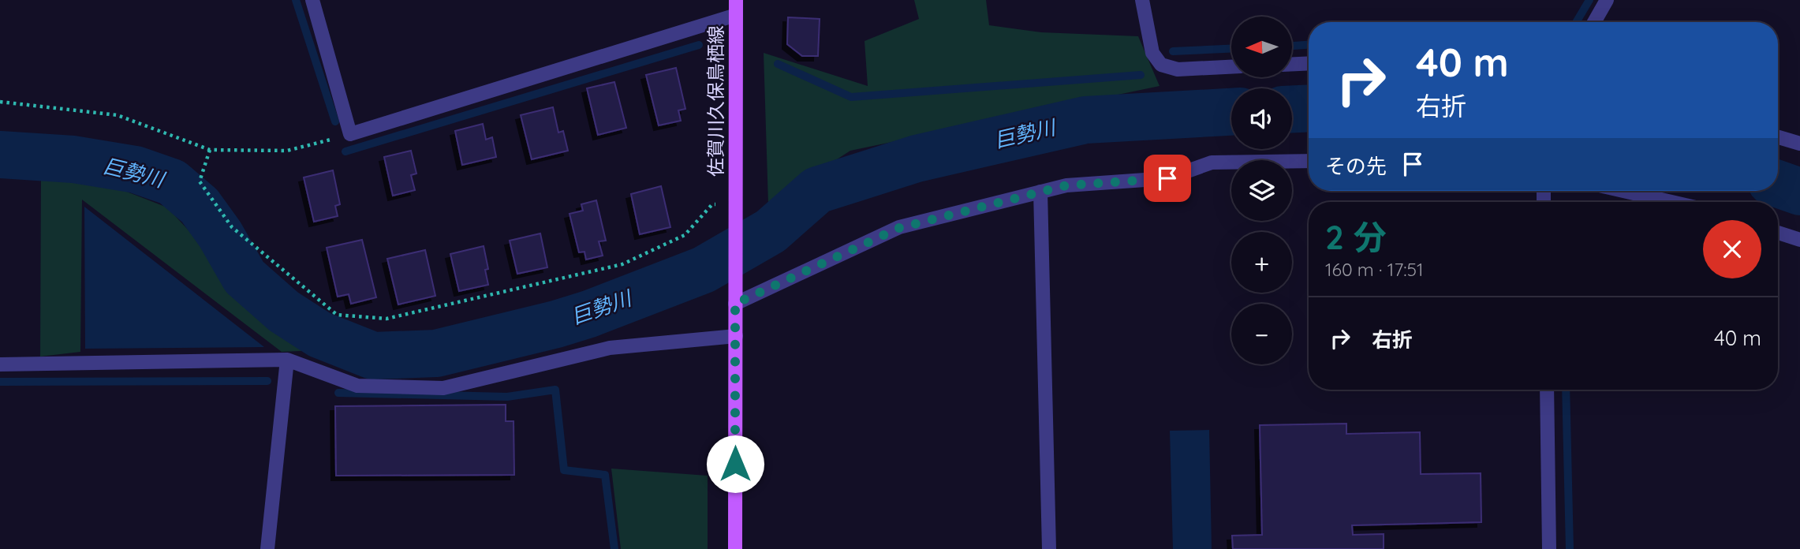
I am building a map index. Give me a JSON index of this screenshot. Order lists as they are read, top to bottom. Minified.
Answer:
{"streets":{"main road":["佐賀川久保鳥栖線"]},"water":["巨勢川"],"north":"left","page":{"map_buttons":["+","−"],"turn":["40 m","右折"],"then":"その先","heading":["2 分","160 m · 17:51"],"list":[{"name":"右折","value":"40 m"}]}}
